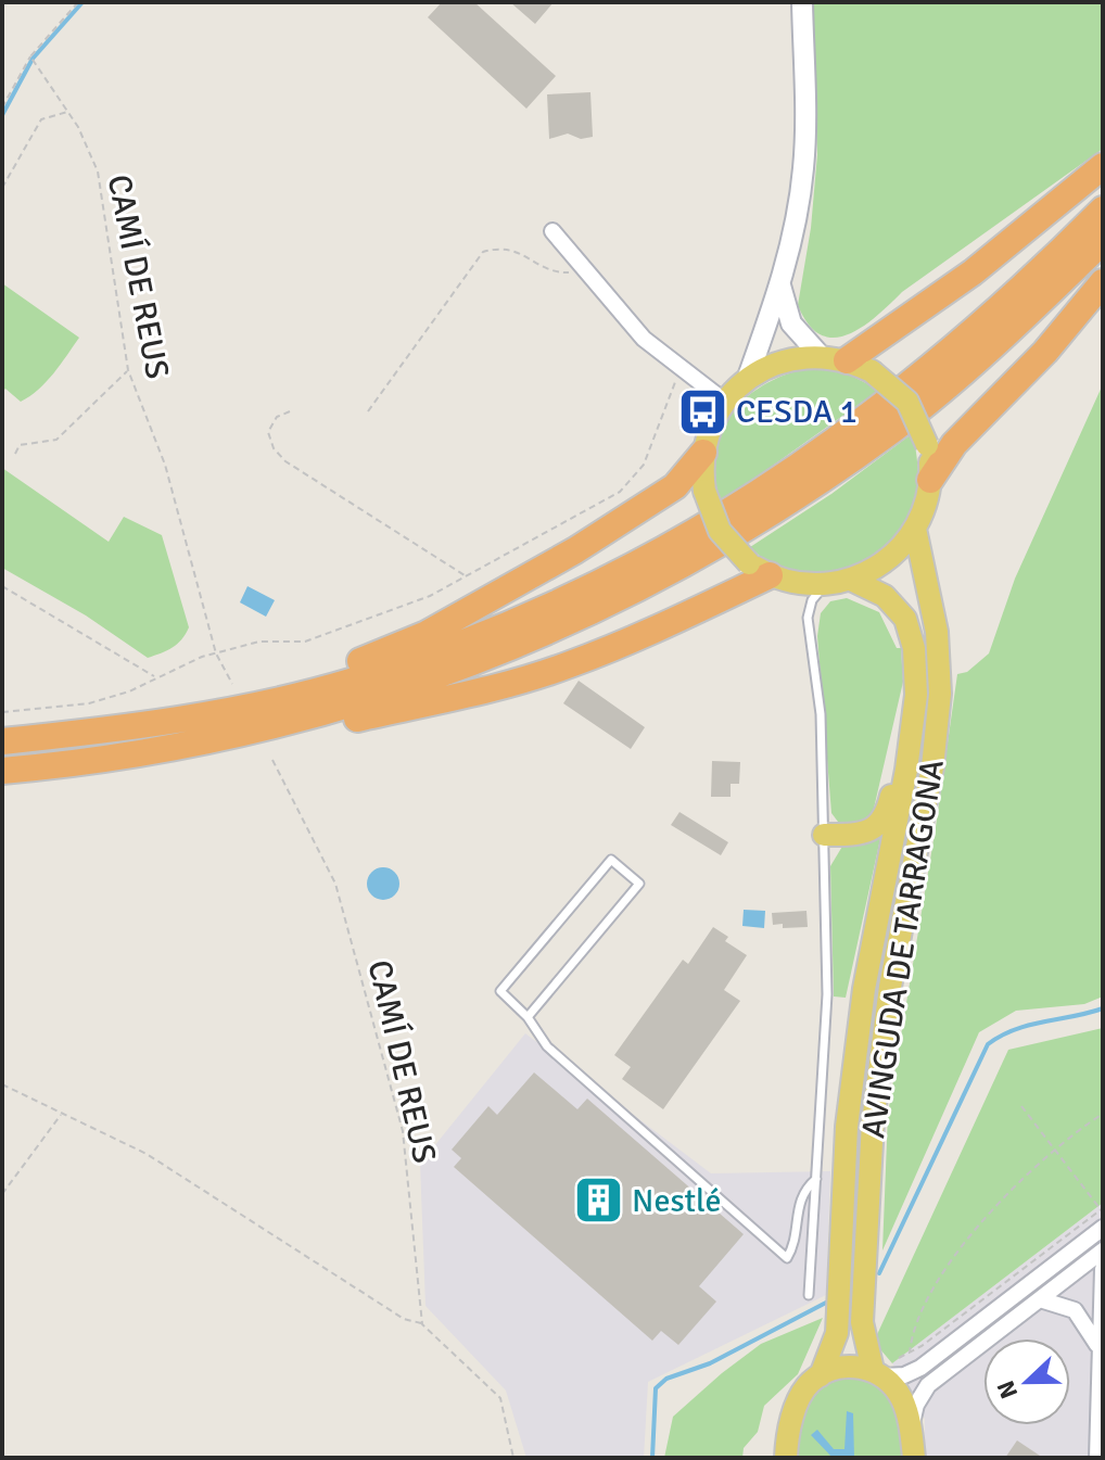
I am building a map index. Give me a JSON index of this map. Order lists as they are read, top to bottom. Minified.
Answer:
{"streets":{"main road":["AVINGUDA DE TARRAGONA"],"path":["CAMÍ DE REUS"]},"places":{"bus stop":["CESDA 1"],"building":["Nestlé"]},"north":"left"}
